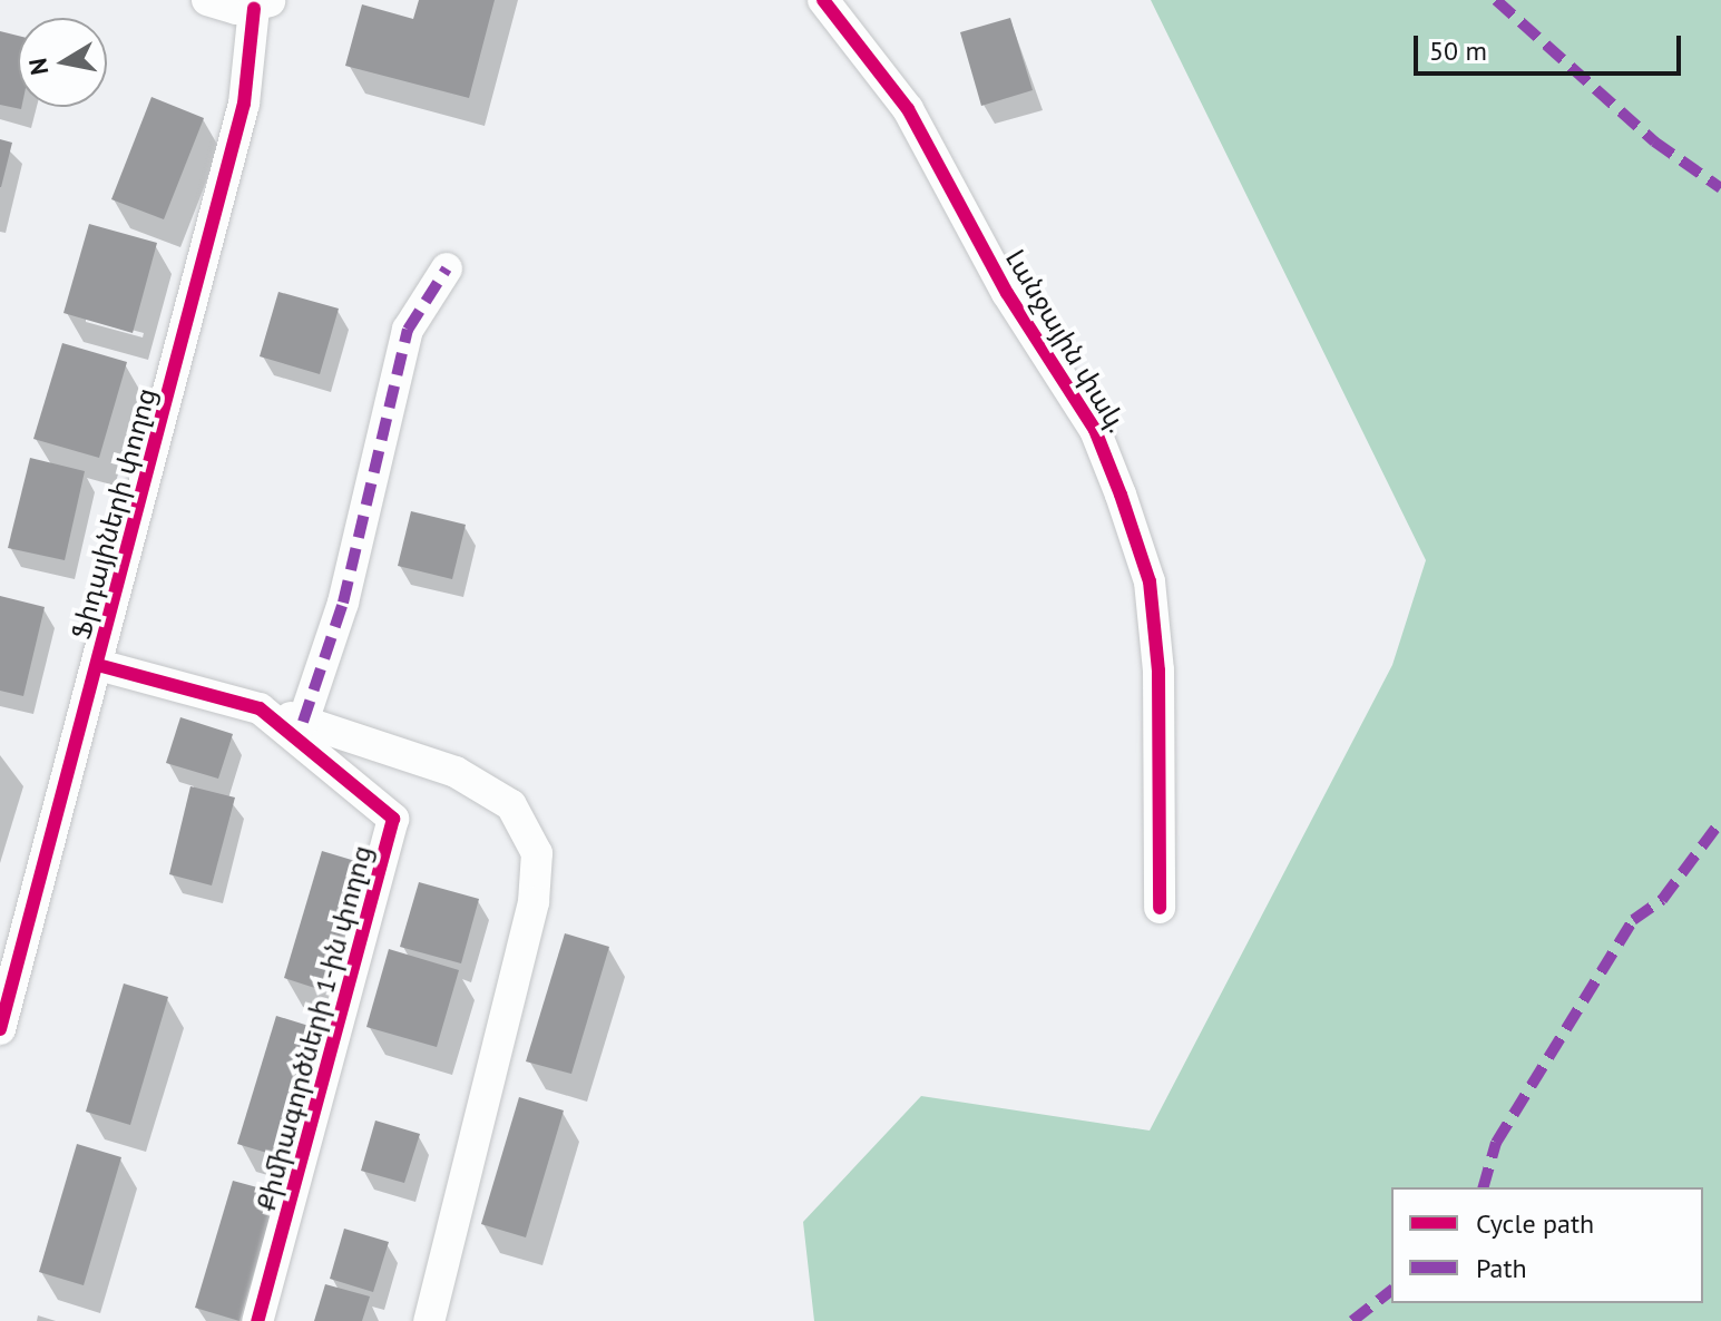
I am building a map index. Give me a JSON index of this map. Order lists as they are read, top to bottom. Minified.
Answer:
{"streets":{"street":["Լանջային փակ.","Ֆիդայիների փողոց","Քիմիագործների 1-ին փողոց"]},"crossings":[["Ֆիդայիների փողոց","Քիմիագործների 1-ին փողոց"]],"legend":["Cycle path","Path"],"scale_bar":"50 m","north":"left"}
